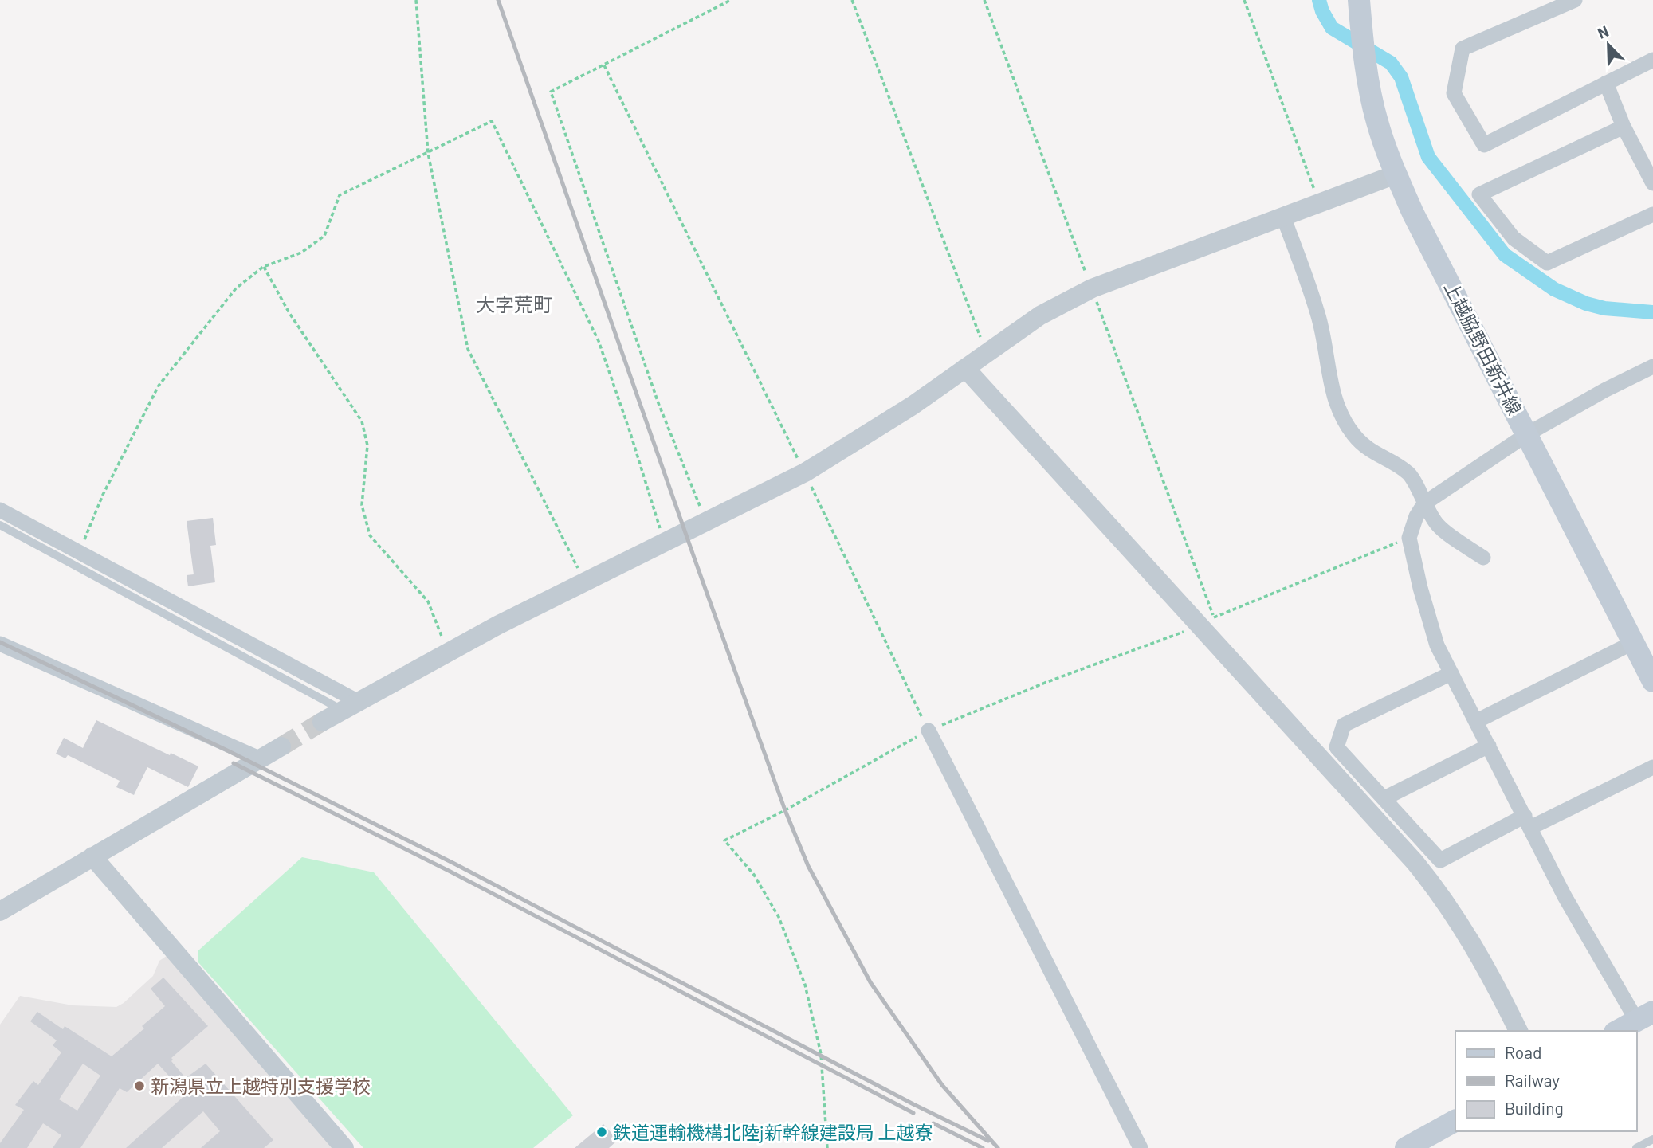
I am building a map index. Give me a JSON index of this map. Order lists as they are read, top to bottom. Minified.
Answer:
{"streets":{"main road":["上越脇野田新井線"]},"districts":["大字荒町"],"places":["新潟県立上越特別支援学校","鉄道運輸機構北陸j新幹線建設局 上越寮"],"legend":["Road","Railway","Building"],"north":"top left"}
